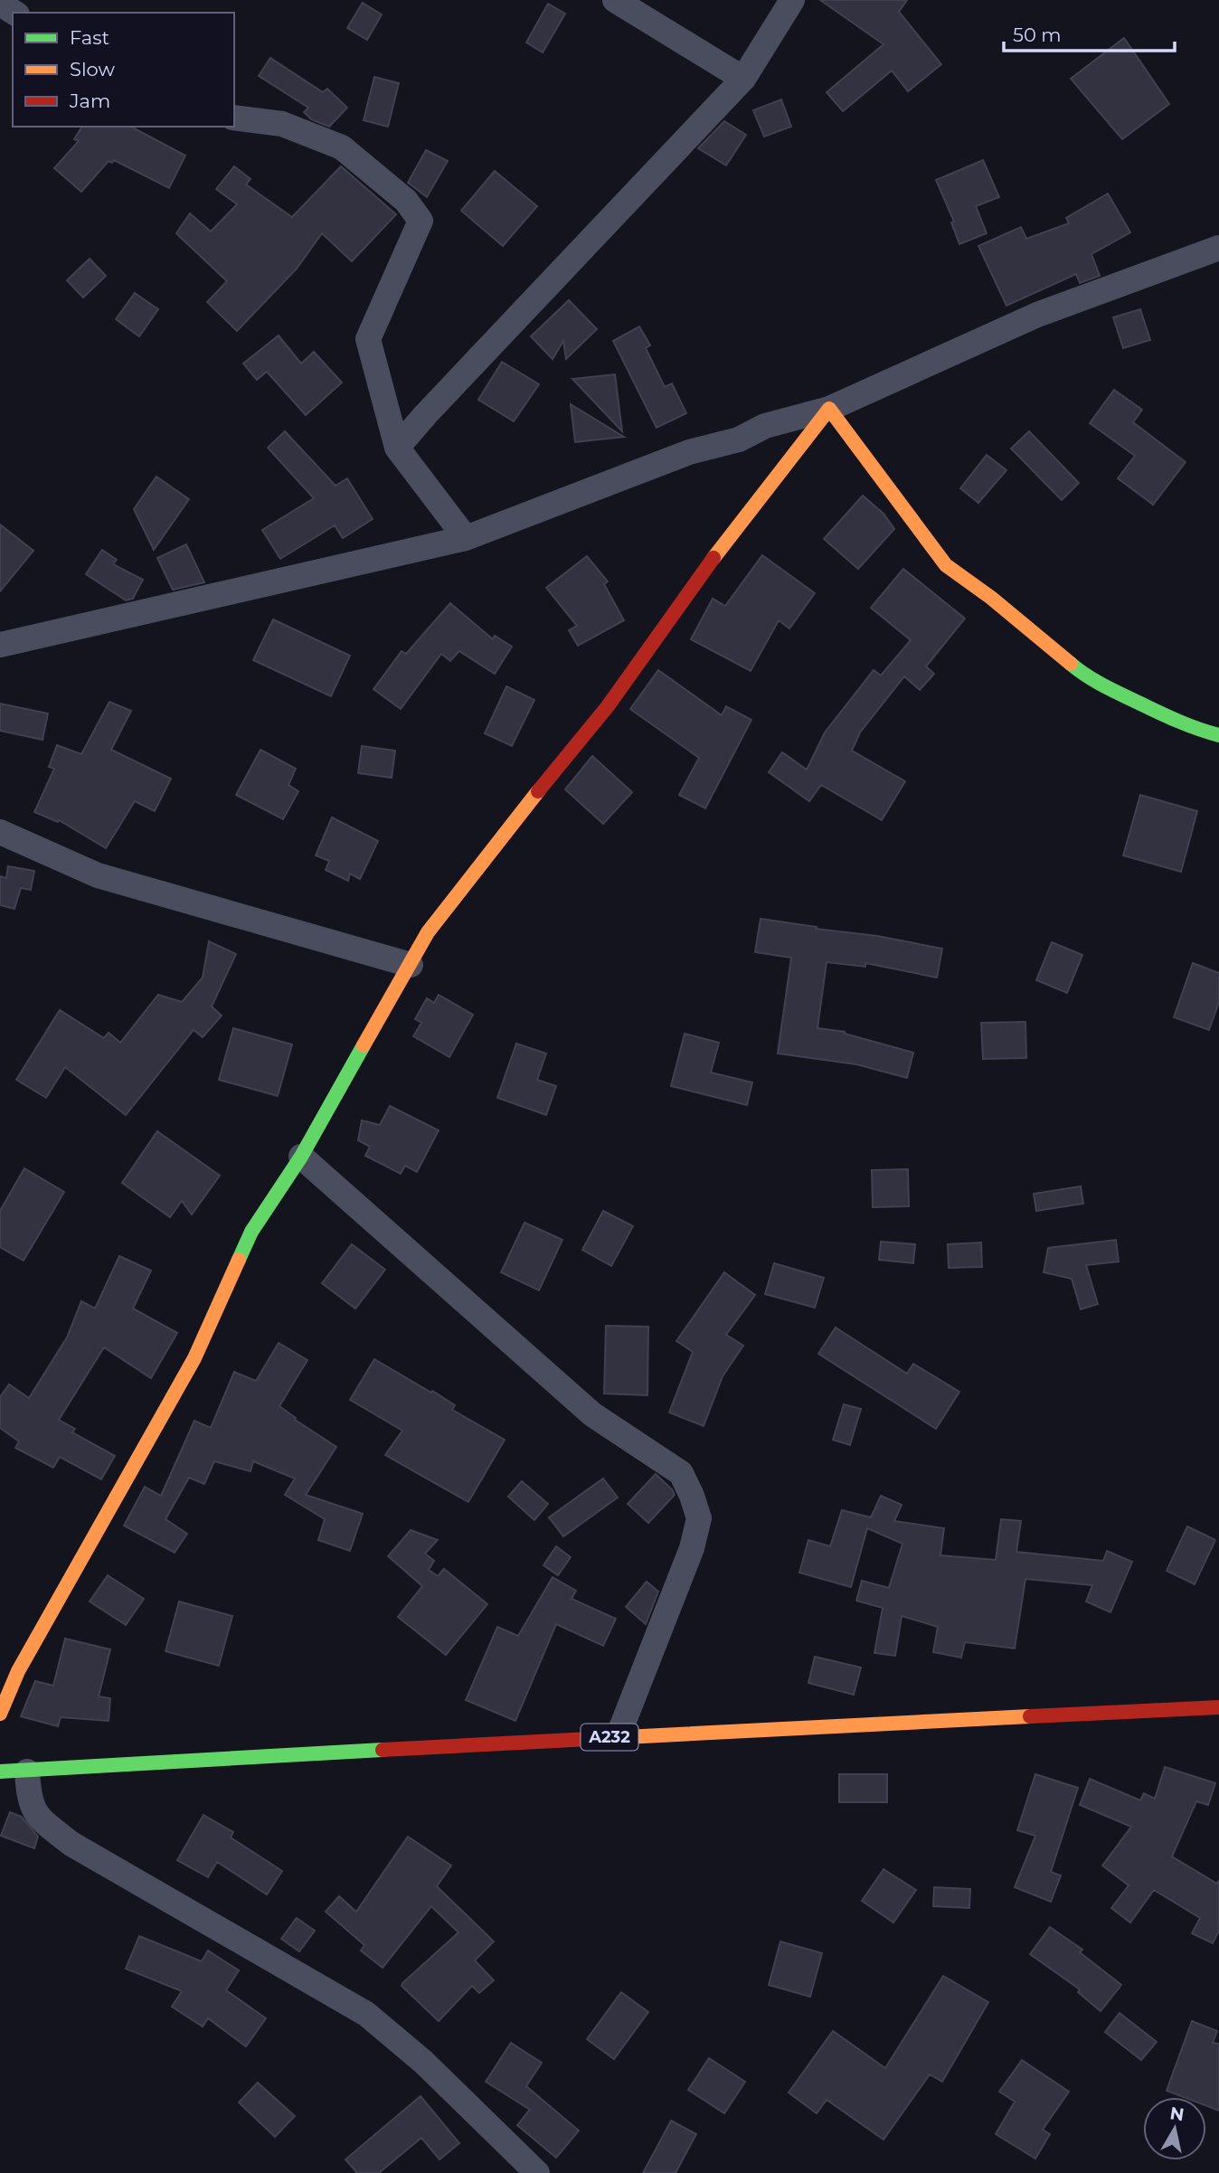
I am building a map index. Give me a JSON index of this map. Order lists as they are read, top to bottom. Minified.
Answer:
{"streets":{"street":["A232"]},"legend":["Fast","Slow","Jam"],"scale_bar":"50 m","north":"top"}
